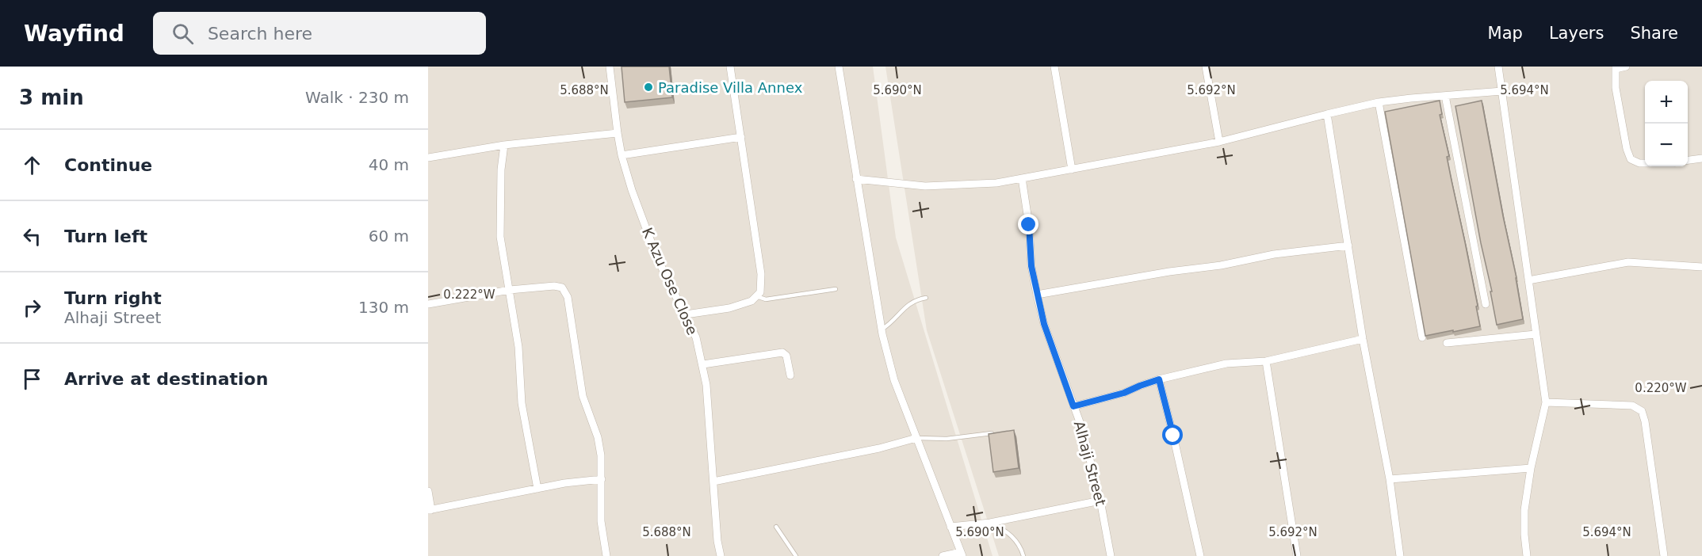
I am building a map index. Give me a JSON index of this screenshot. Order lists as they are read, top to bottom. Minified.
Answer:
{"streets":{"street":["K Azu Ose Close","Alhaji Street"]},"places":["Paradise Villa Annex"],"page":{"header":"Wayfind","search":"Search here","nav":["Map","Layers","Share"],"heading":["3 min","Walk · 230 m"],"map_buttons":["+","−"],"list":[["Continue","40 m"],["Turn left","60 m"],["Turn right","Alhaji Street","130 m"],"Arrive at destination"]},"coordinates":["5.688°N","5.690°N","5.692°N","5.694°N","0.222°W","0.220°W"]}
